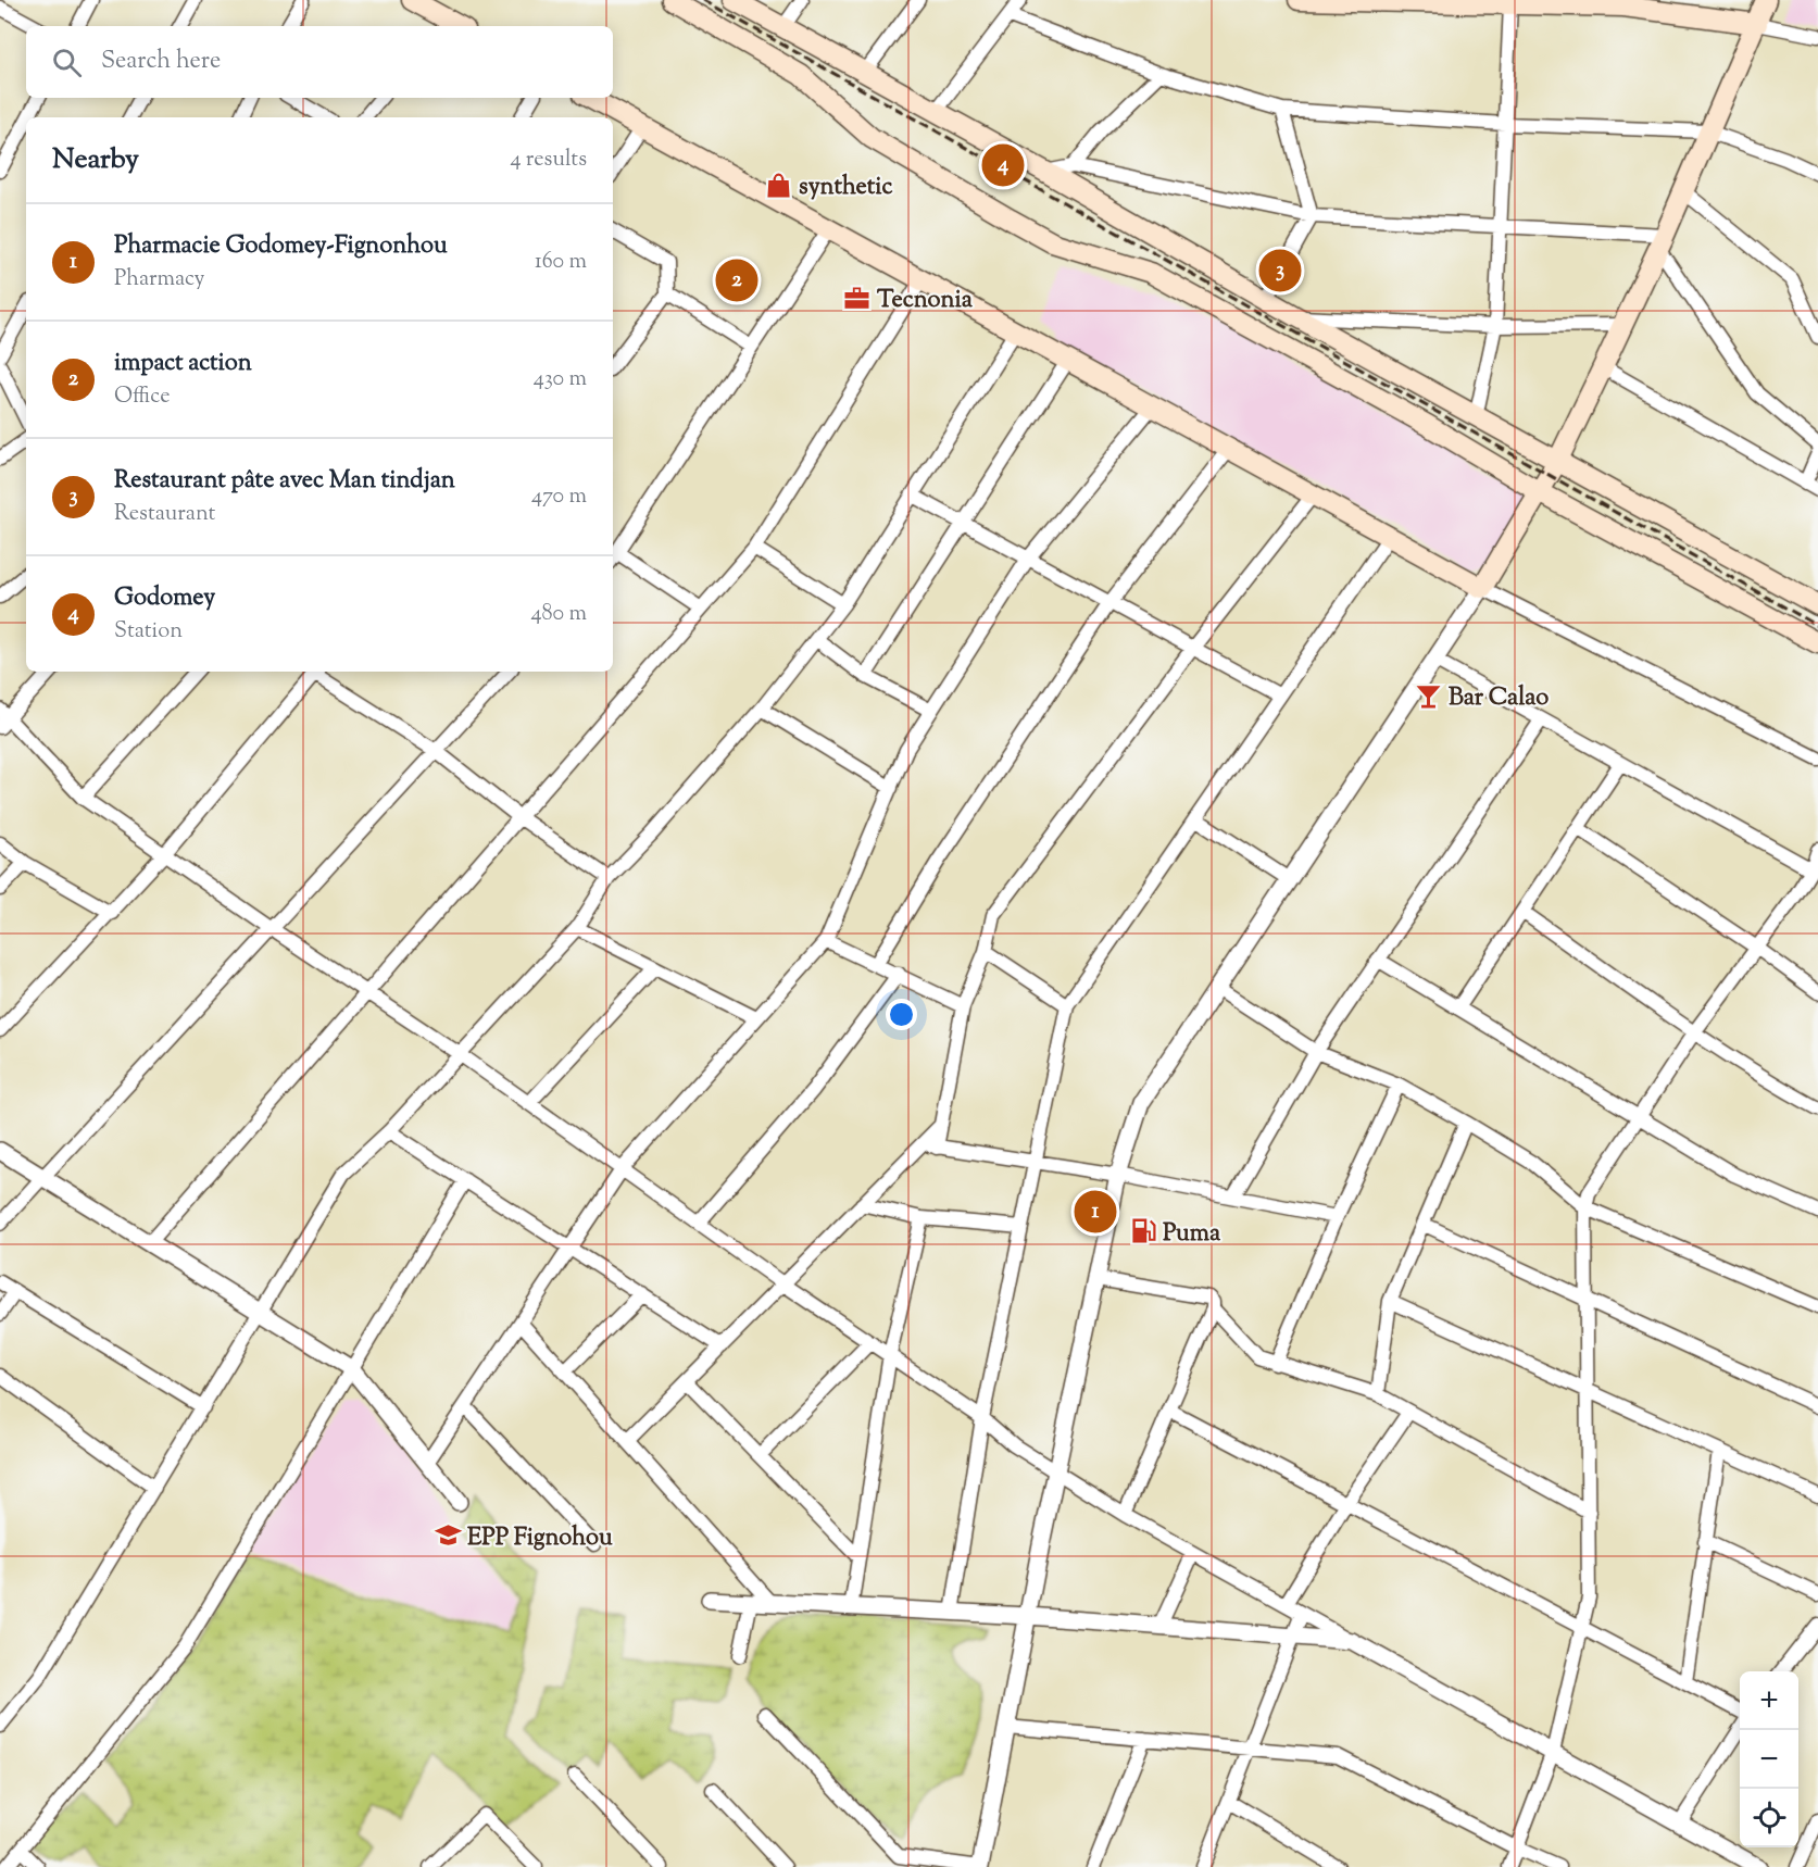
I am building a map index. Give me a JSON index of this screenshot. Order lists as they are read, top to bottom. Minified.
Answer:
{"places":{"shop":["synthetic"],"office":["Tecnonia"],"bar":["Bar Calao"],"fuel station":["Puma"],"school or university":["EPP Fignohou"]},"page":{"search":"Search here","heading":["Nearby","4 results"],"pins":["4","3","2","1"],"list":[{"mark":"1","name":"Pharmacie Godomey-Fignonhou","note":"Pharmacy","value":"160 m"},{"mark":"2","name":"impact action","note":"Office","value":"430 m"},{"mark":"3","name":"Restaurant pâte avec Man tindjan","note":"Restaurant","value":"470 m"},{"mark":"4","name":"Godomey","note":"Station","value":"480 m"}],"map_buttons":["+","−"]}}
